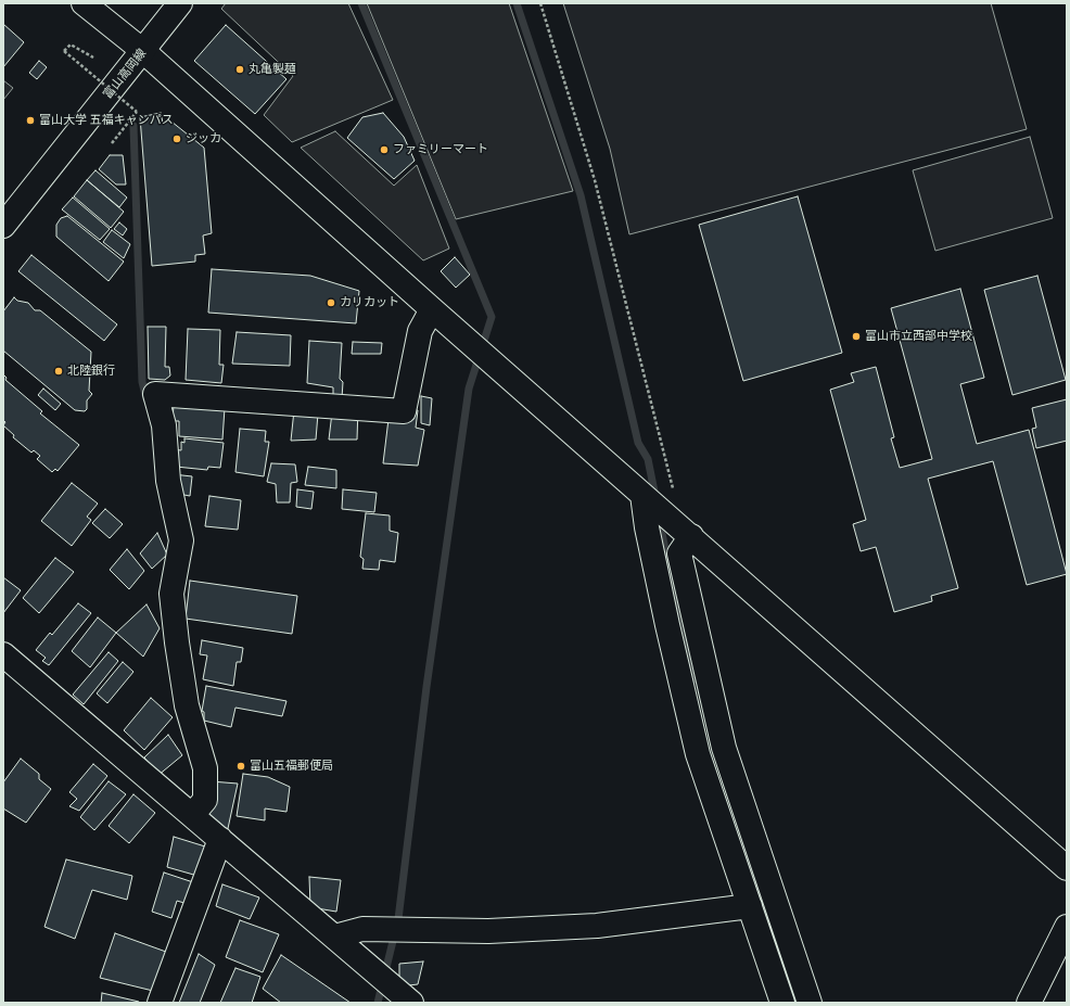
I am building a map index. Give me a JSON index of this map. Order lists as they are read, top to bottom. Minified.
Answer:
{"streets":{"street":["富山高岡線"]},"places":["丸亀製麺","富山大学 五福キャンパス","ジッカ","ファミリーマート","カリカット","富山市立西部中学校","北陸銀行","富山五福郵便局"]}
